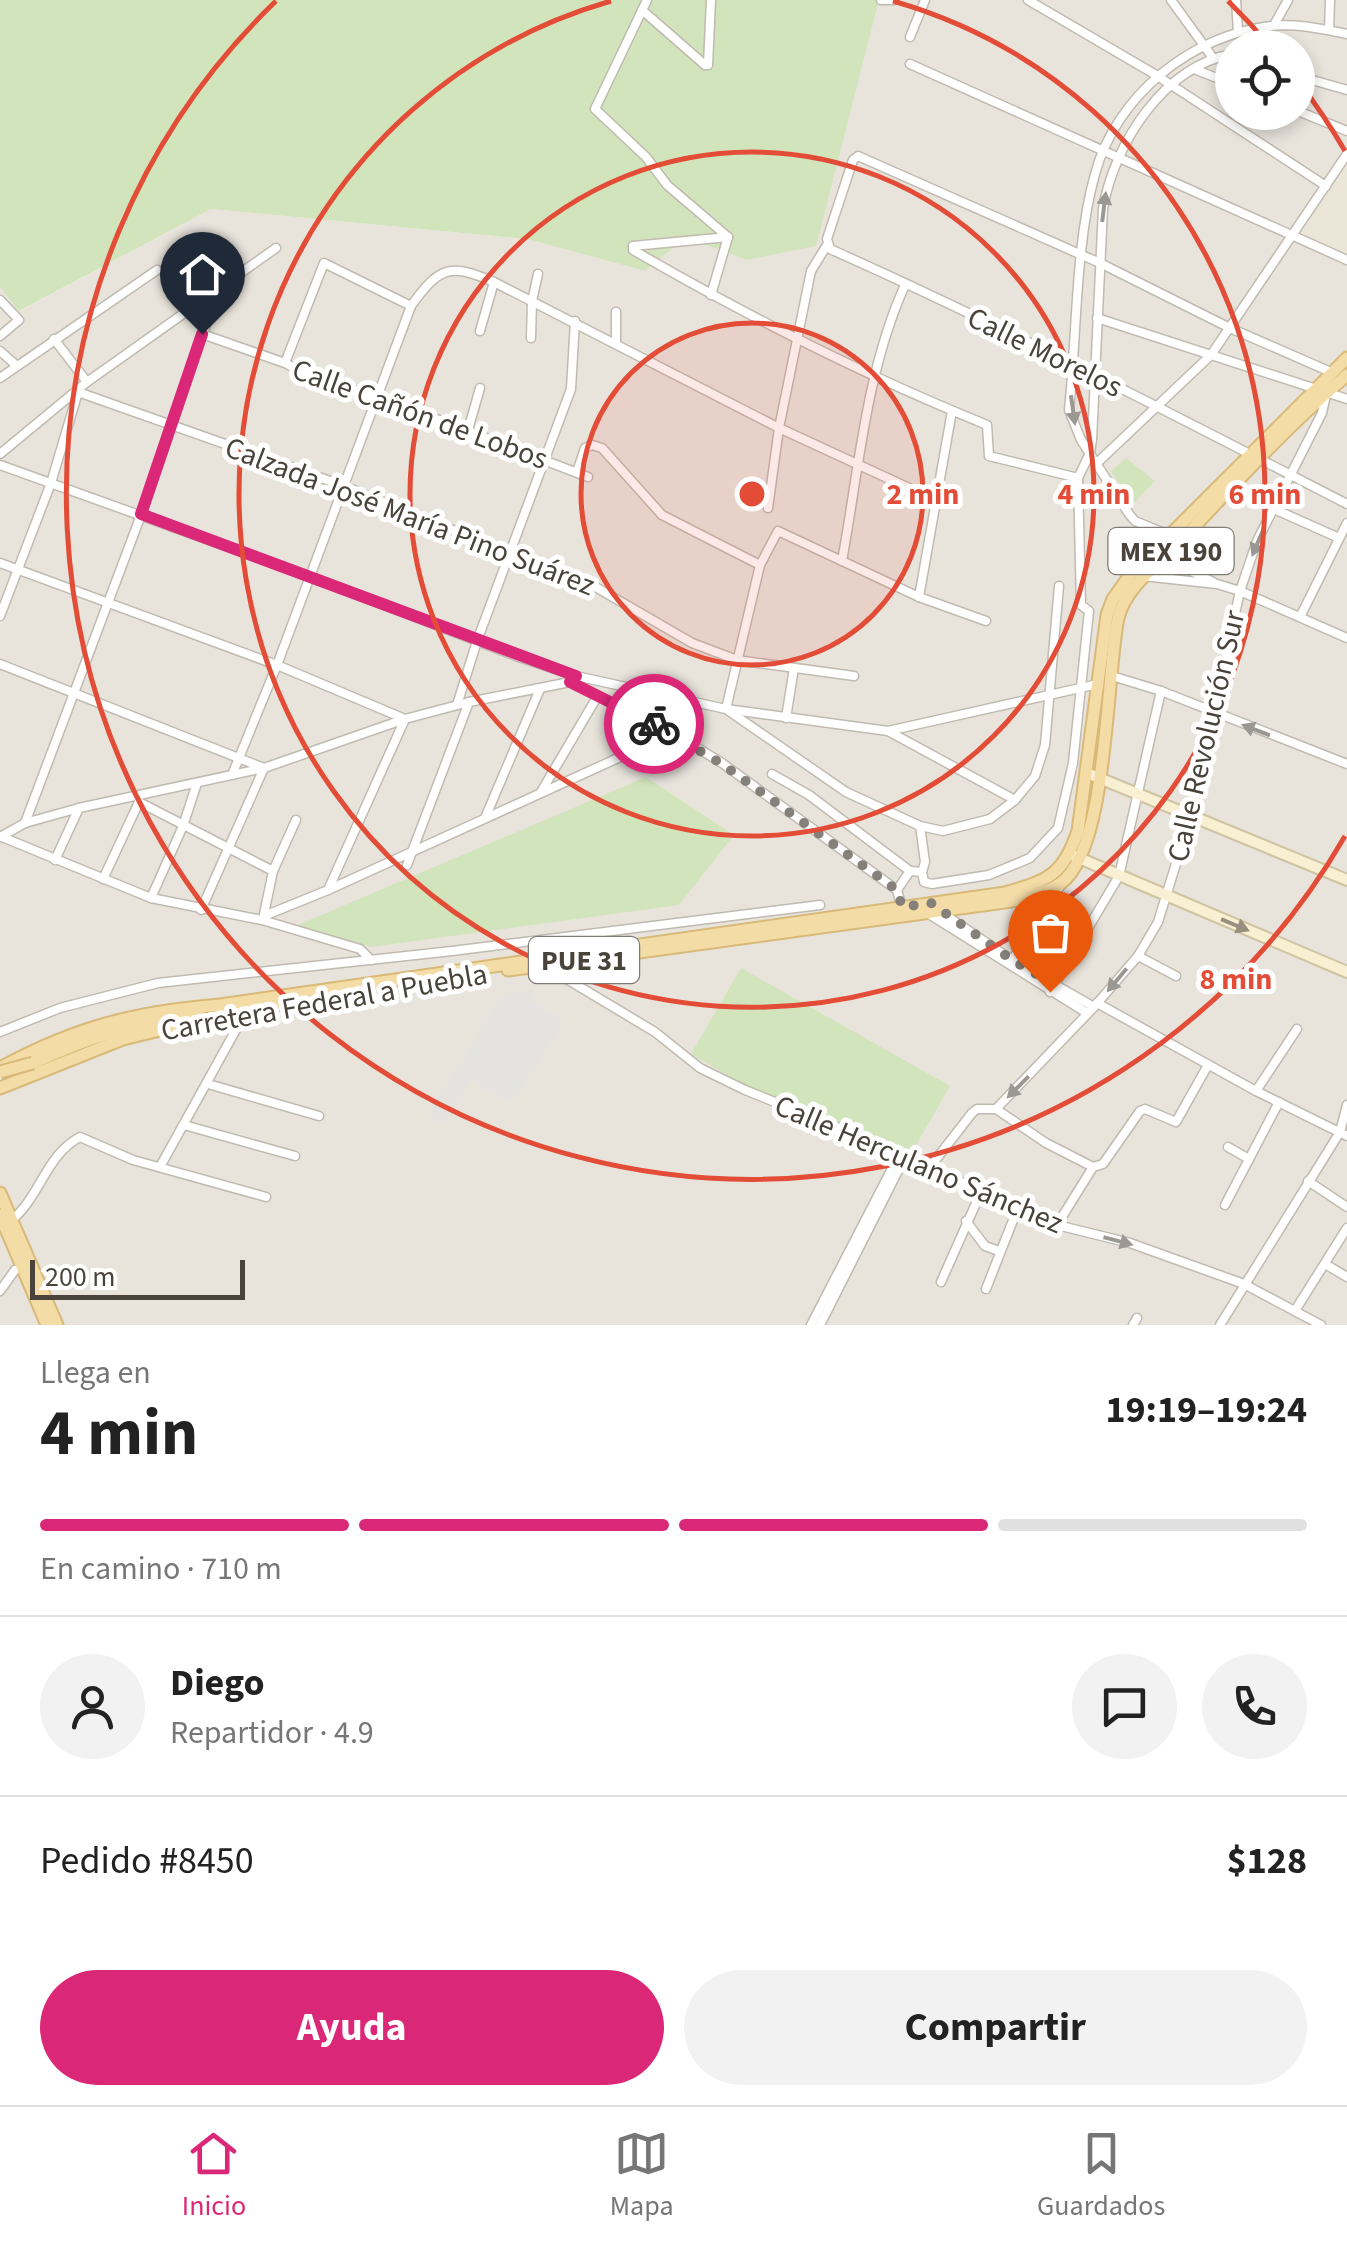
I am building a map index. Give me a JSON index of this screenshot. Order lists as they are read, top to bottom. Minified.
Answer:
{"streets":{"main road":["MEX 190","PUE 31","Carretera Federal a Puebla"],"street":["Calle Morelos","Calle Cañón de Lobos","Calzada José María Pino Suárez","Calle Revolución Sur","Calle Herculano Sánchez"]},"crossings":[["Calle Morelos","MEX 190"],["Calle Morelos","Calle Revolución Sur"],["MEX 190","Calle Revolución Sur"],["Calle Revolución Sur","Calle Herculano Sánchez"],["Carretera Federal a Puebla","Calle Herculano Sánchez"]],"scale_bar":"200 m","page":{"scale":"200 m","heading":["4 min","Llega en","19:19–19:24"],"panel":["Diego","Repartidor · 4.9","Pedido #8450","$128"],"bar":"En camino · 710 m","buttons":["Ayuda","Compartir"],"tabs":["Inicio","Mapa","Guardados"]},"rings":["2 min","4 min","6 min","8 min"]}
